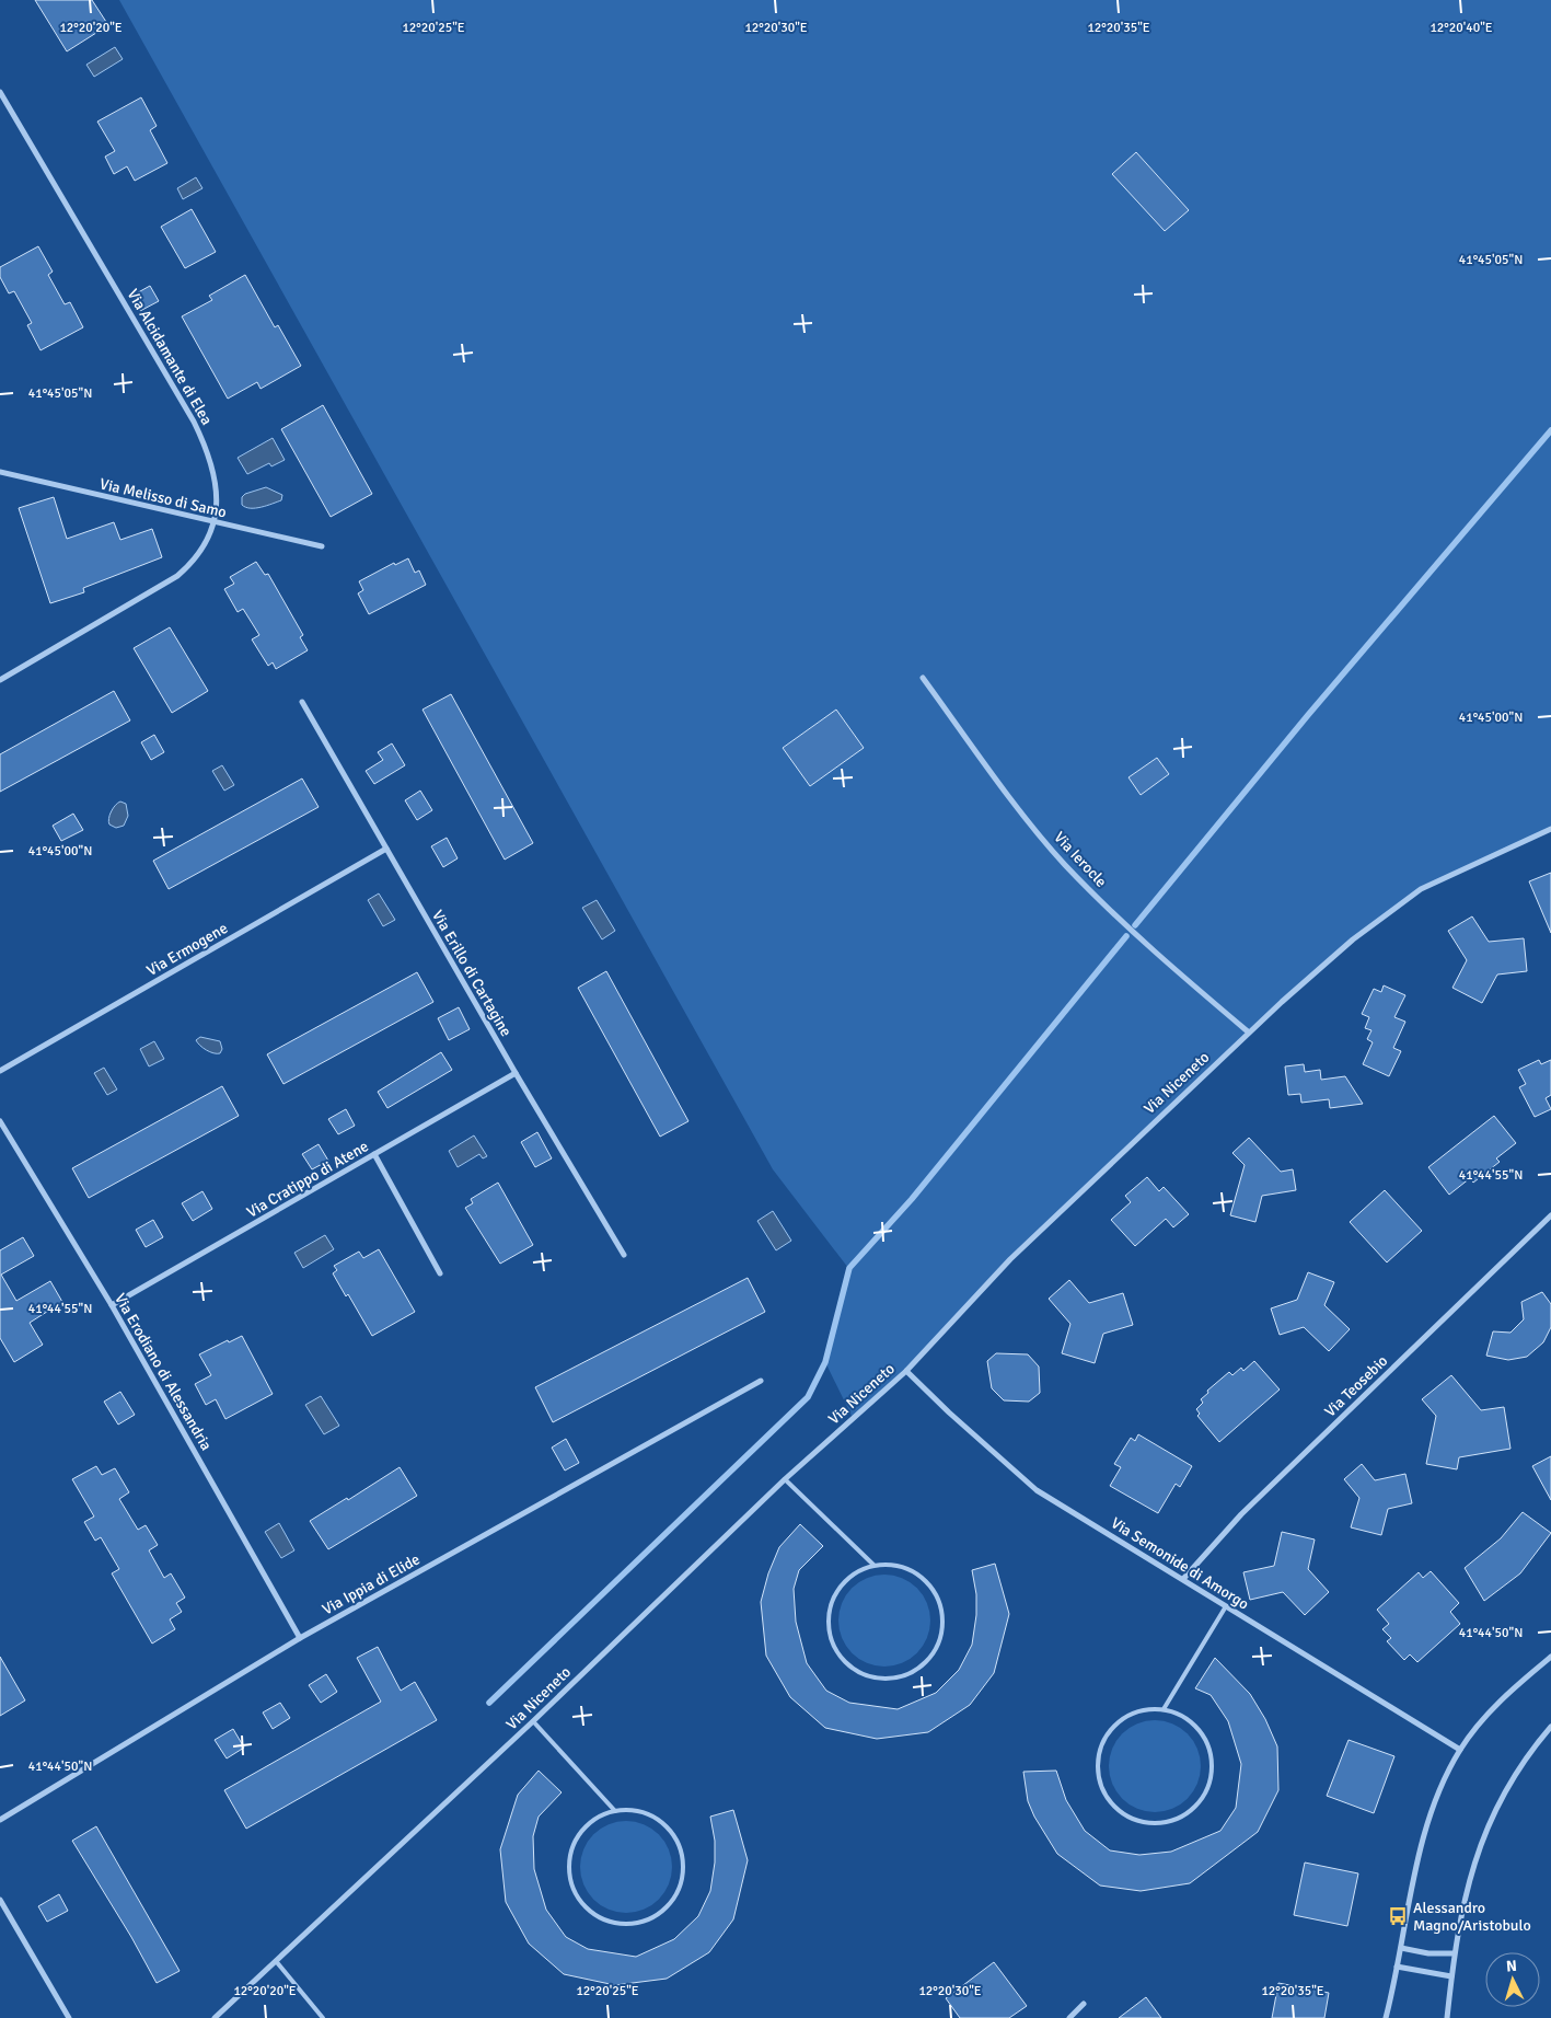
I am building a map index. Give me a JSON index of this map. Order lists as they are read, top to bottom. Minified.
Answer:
{"streets":{"street":["Via Alcidamante di Elea","Via Melisso di Samo","Via Ierocle","Via Ermogene","Via Erillo di Cartagine","Via Niceneto","Via Cratippo di Atene","Via Erodiano di Alessandria","Via Teosebio","Via Semonide di Amorgo","Via Ippia di Elide"]},"crossings":[["Via Alcidamante di Elea","Via Melisso di Samo"],["Via Ierocle","Via Niceneto"],["Via Ermogene","Via Erillo di Cartagine"],["Via Erillo di Cartagine","Via Cratippo di Atene"],["Via Niceneto","Via Semonide di Amorgo"],["Via Cratippo di Atene","Via Erodiano di Alessandria"],["Via Erodiano di Alessandria","Via Ippia di Elide"],["Via Teosebio","Via Semonide di Amorgo"]],"places":{"bus stop":["Alessandro Magno/Aristobulo"]},"north":"top","coordinates":["12°20'20\"E","12°20'25\"E","12°20'30\"E","12°20'35\"E","12°20'40\"E","41°45'05\"N","41°45'00\"N","41°44'55\"N","41°44'50\"N"]}
